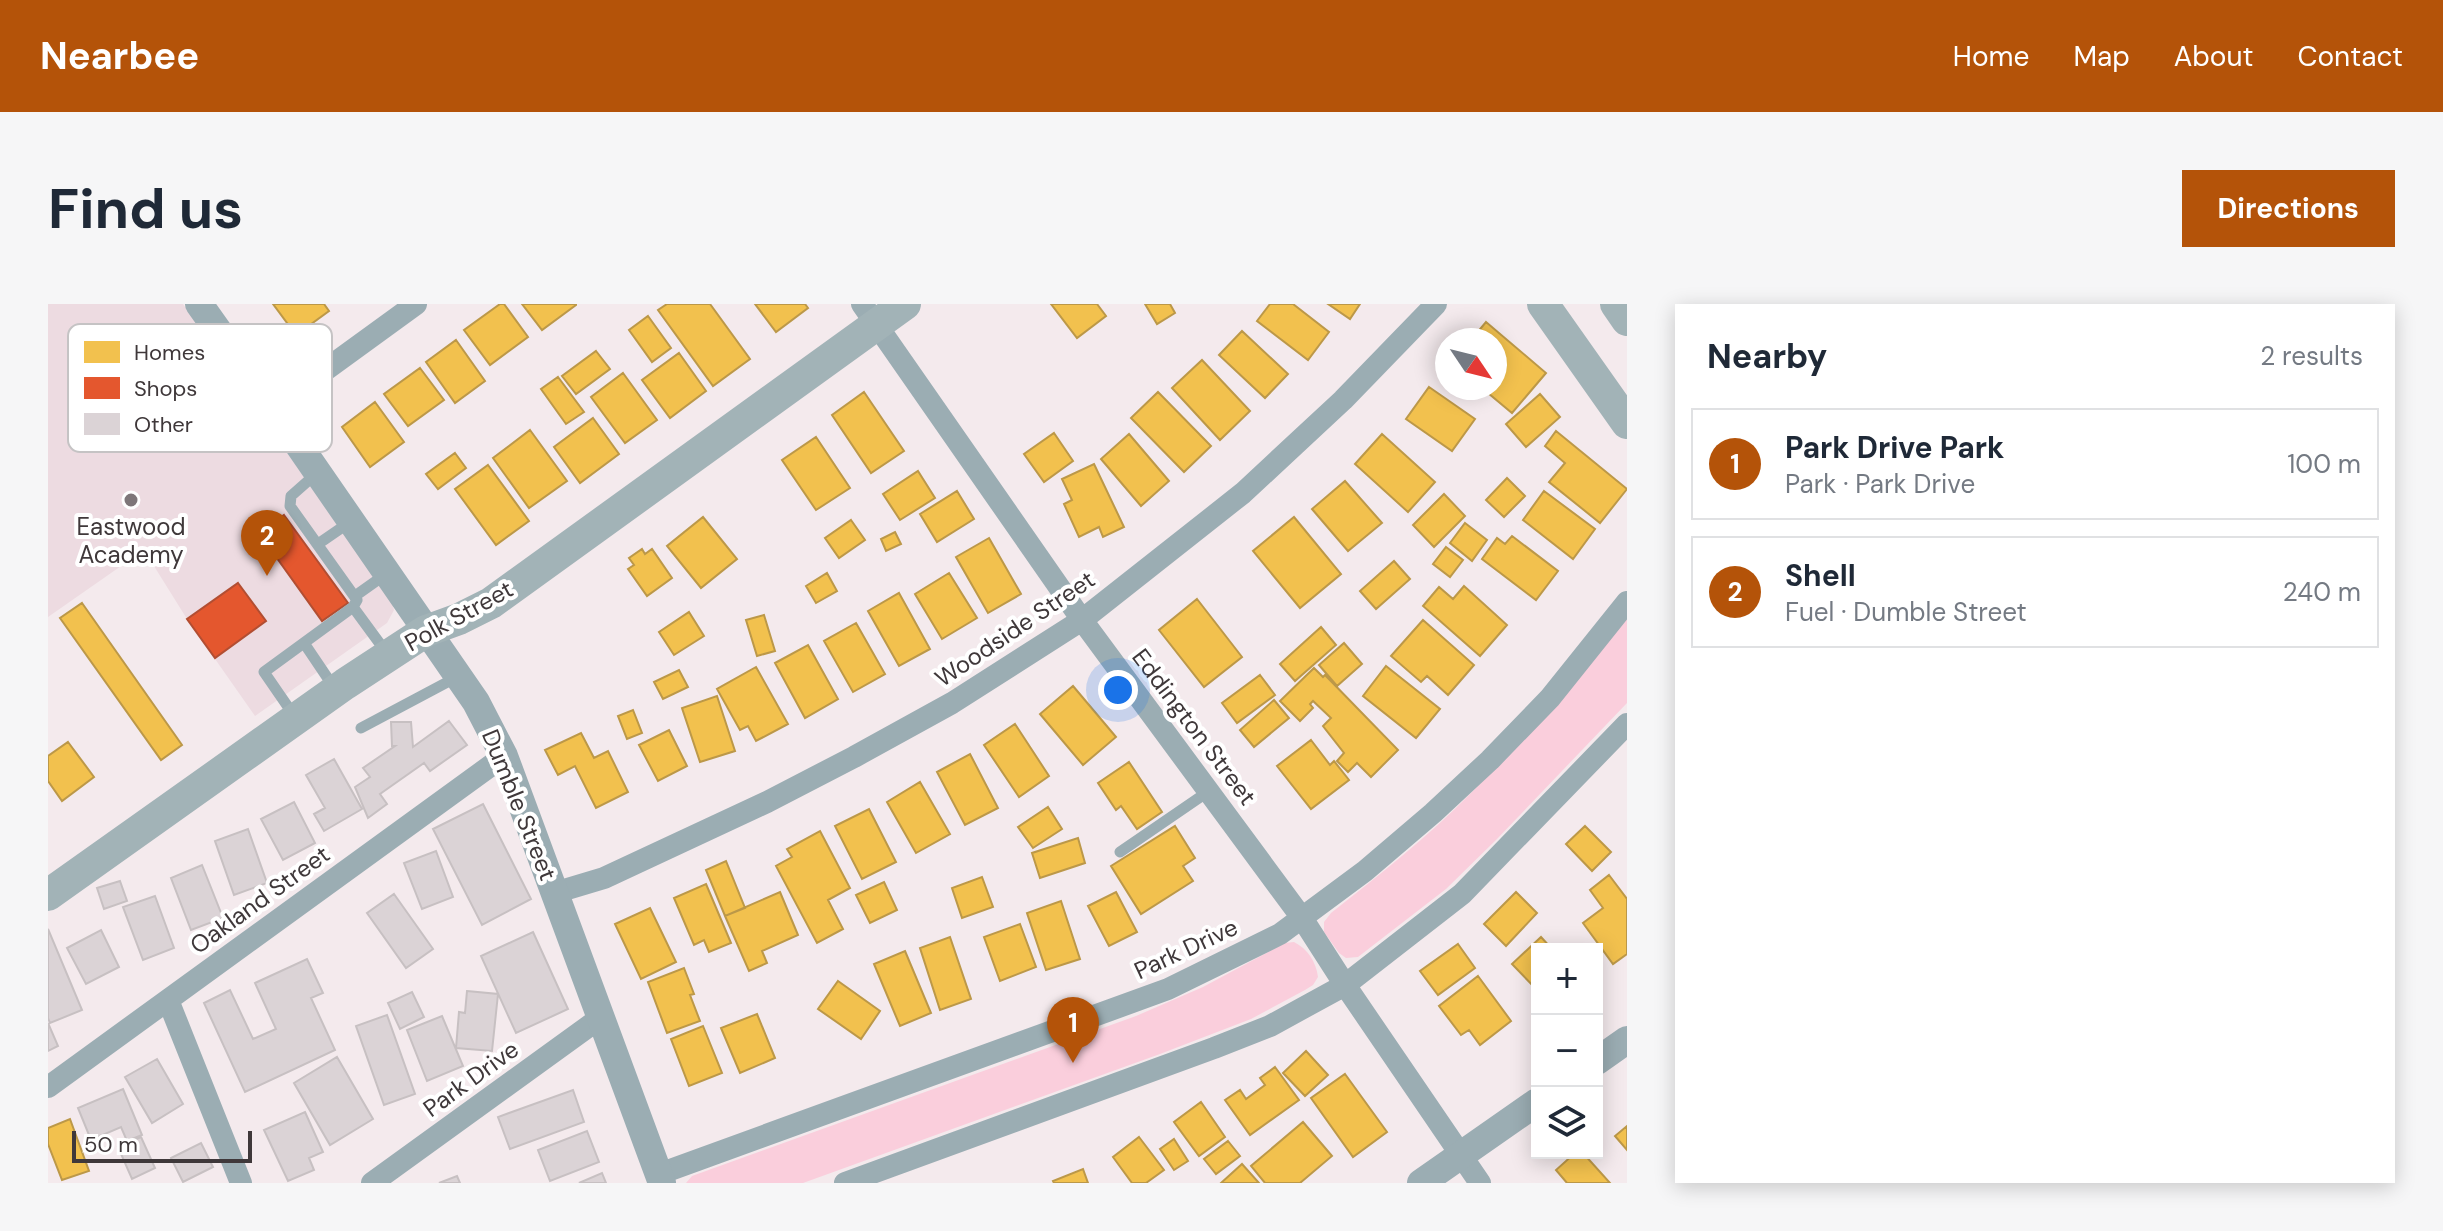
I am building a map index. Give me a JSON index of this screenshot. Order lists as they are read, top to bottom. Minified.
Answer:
{"streets":{"main road":["Polk Street"],"street":["Woodside Street","Eddington Street","Dumble Street","Oakland Street","Park Drive"]},"crossings":[["Polk Street","Eddington Street"],["Polk Street","Dumble Street"],["Woodside Street","Eddington Street"],["Woodside Street","Dumble Street"],["Eddington Street","Park Drive"],["Dumble Street","Oakland Street"],["Dumble Street","Park Drive"]],"places":["Eastwood Academy"],"legend":["Homes","Shops","Other"],"scale_bar":"50 m","north":"bottom right","page":{"header":"Nearbee","nav":["Home","Map","About","Contact"],"buttons":"Directions","title":"Find us","heading":["Nearby","2 results"],"list":[{"mark":"1","name":"Park Drive Park","note":"Park · Park Drive","value":"100 m"},{"mark":"2","name":"Shell","note":"Fuel · Dumble Street","value":"240 m"}],"pins":["2","1"],"map_buttons":["+","−"],"scale":"50 m"}}
